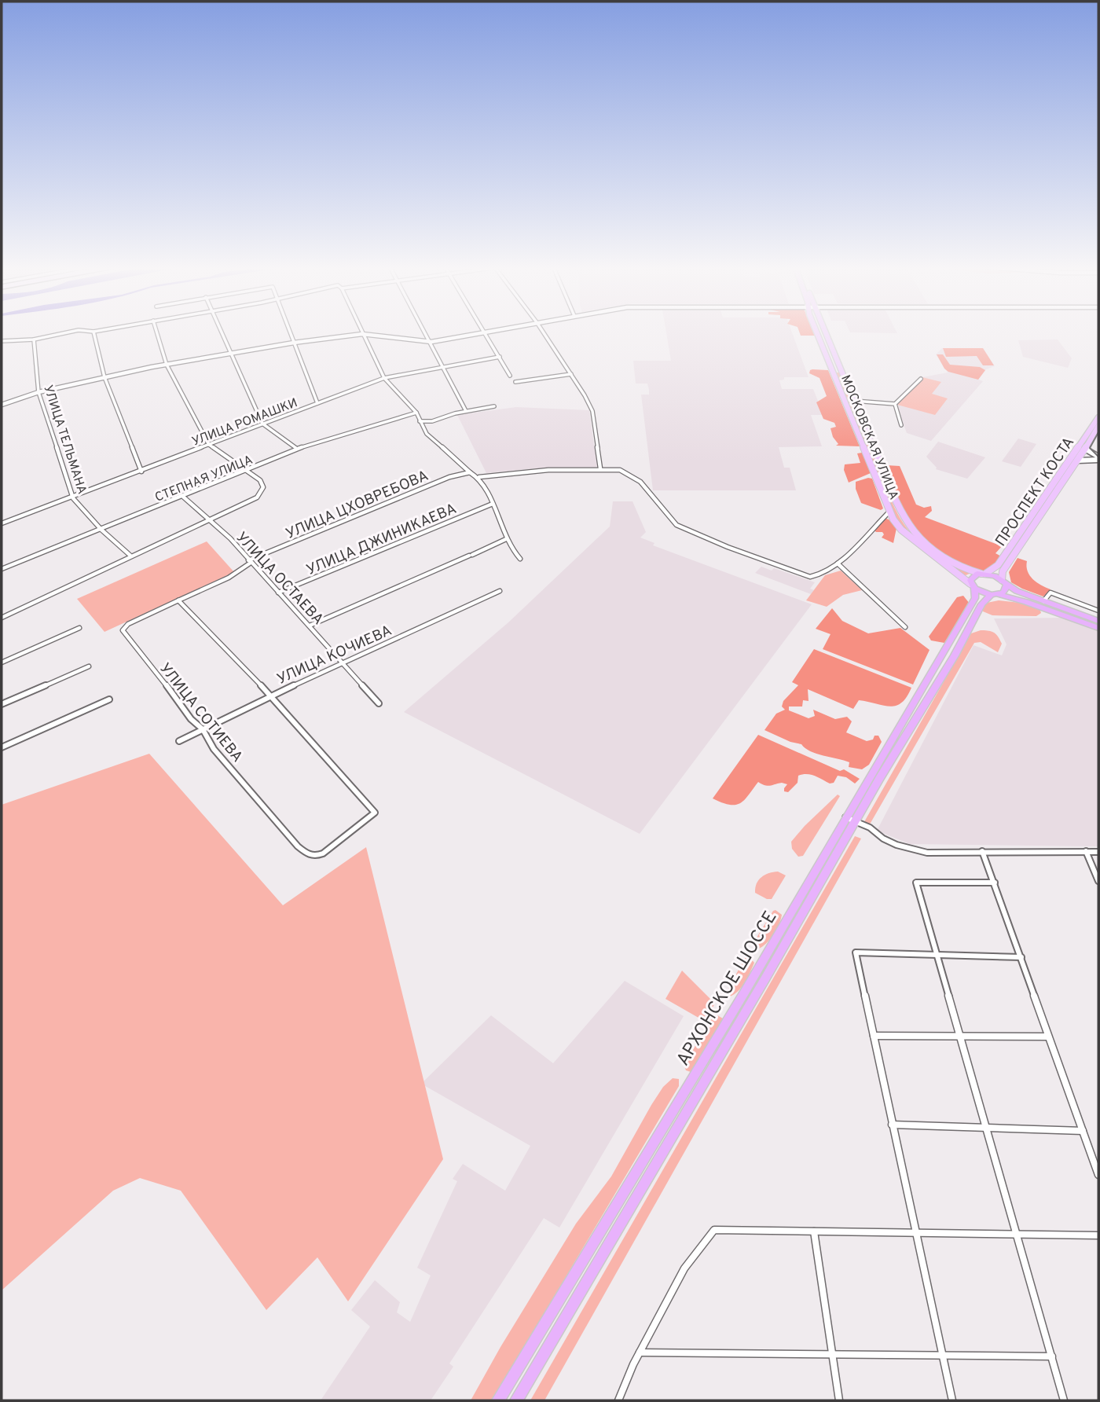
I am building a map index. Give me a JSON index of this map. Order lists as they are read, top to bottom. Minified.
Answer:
{"streets":{"highway":["АРХОНСКОЕ ШОССЕ"],"main road":["МОСКОВСКАЯ УЛИЦА","ПРОСПЕКТ КОСТА"],"street":["УЛИЦА РОМАШКИ","УЛИЦА ТЕЛЬМАНА","СТЕПНАЯ УЛИЦА","УЛИЦА ЦХОВРЕБОВА","УЛИЦА ДЖИНИКАЕВА","УЛИЦА ОСТАЕВА","УЛИЦА КОЧИЕВА","УЛИЦА СОТИЕВА"]},"crossings":[["УЛИЦА РОМАШКИ","УЛИЦА ТЕЛЬМАНА"],["МОСКОВСКАЯ УЛИЦА","ПРОСПЕКТ КОСТА"],["МОСКОВСКАЯ УЛИЦА","АРХОНСКОЕ ШОССЕ"],["УЛИЦА ТЕЛЬМАНА","СТЕПНАЯ УЛИЦА"],["СТЕПНАЯ УЛИЦА","УЛИЦА ОСТАЕВА"],["ПРОСПЕКТ КОСТА","АРХОНСКОЕ ШОССЕ"],["УЛИЦА ЦХОВРЕБОВА","УЛИЦА ОСТАЕВА"],["УЛИЦА ЦХОВРЕБОВА","УЛИЦА СОТИЕВА"],["УЛИЦА ДЖИНИКАЕВА","УЛИЦА ОСТАЕВА"],["УЛИЦА ОСТАЕВА","УЛИЦА КОЧИЕВА"],["УЛИЦА ОСТАЕВА","УЛИЦА СОТИЕВА"],["УЛИЦА КОЧИЕВА","УЛИЦА СОТИЕВА"]]}
